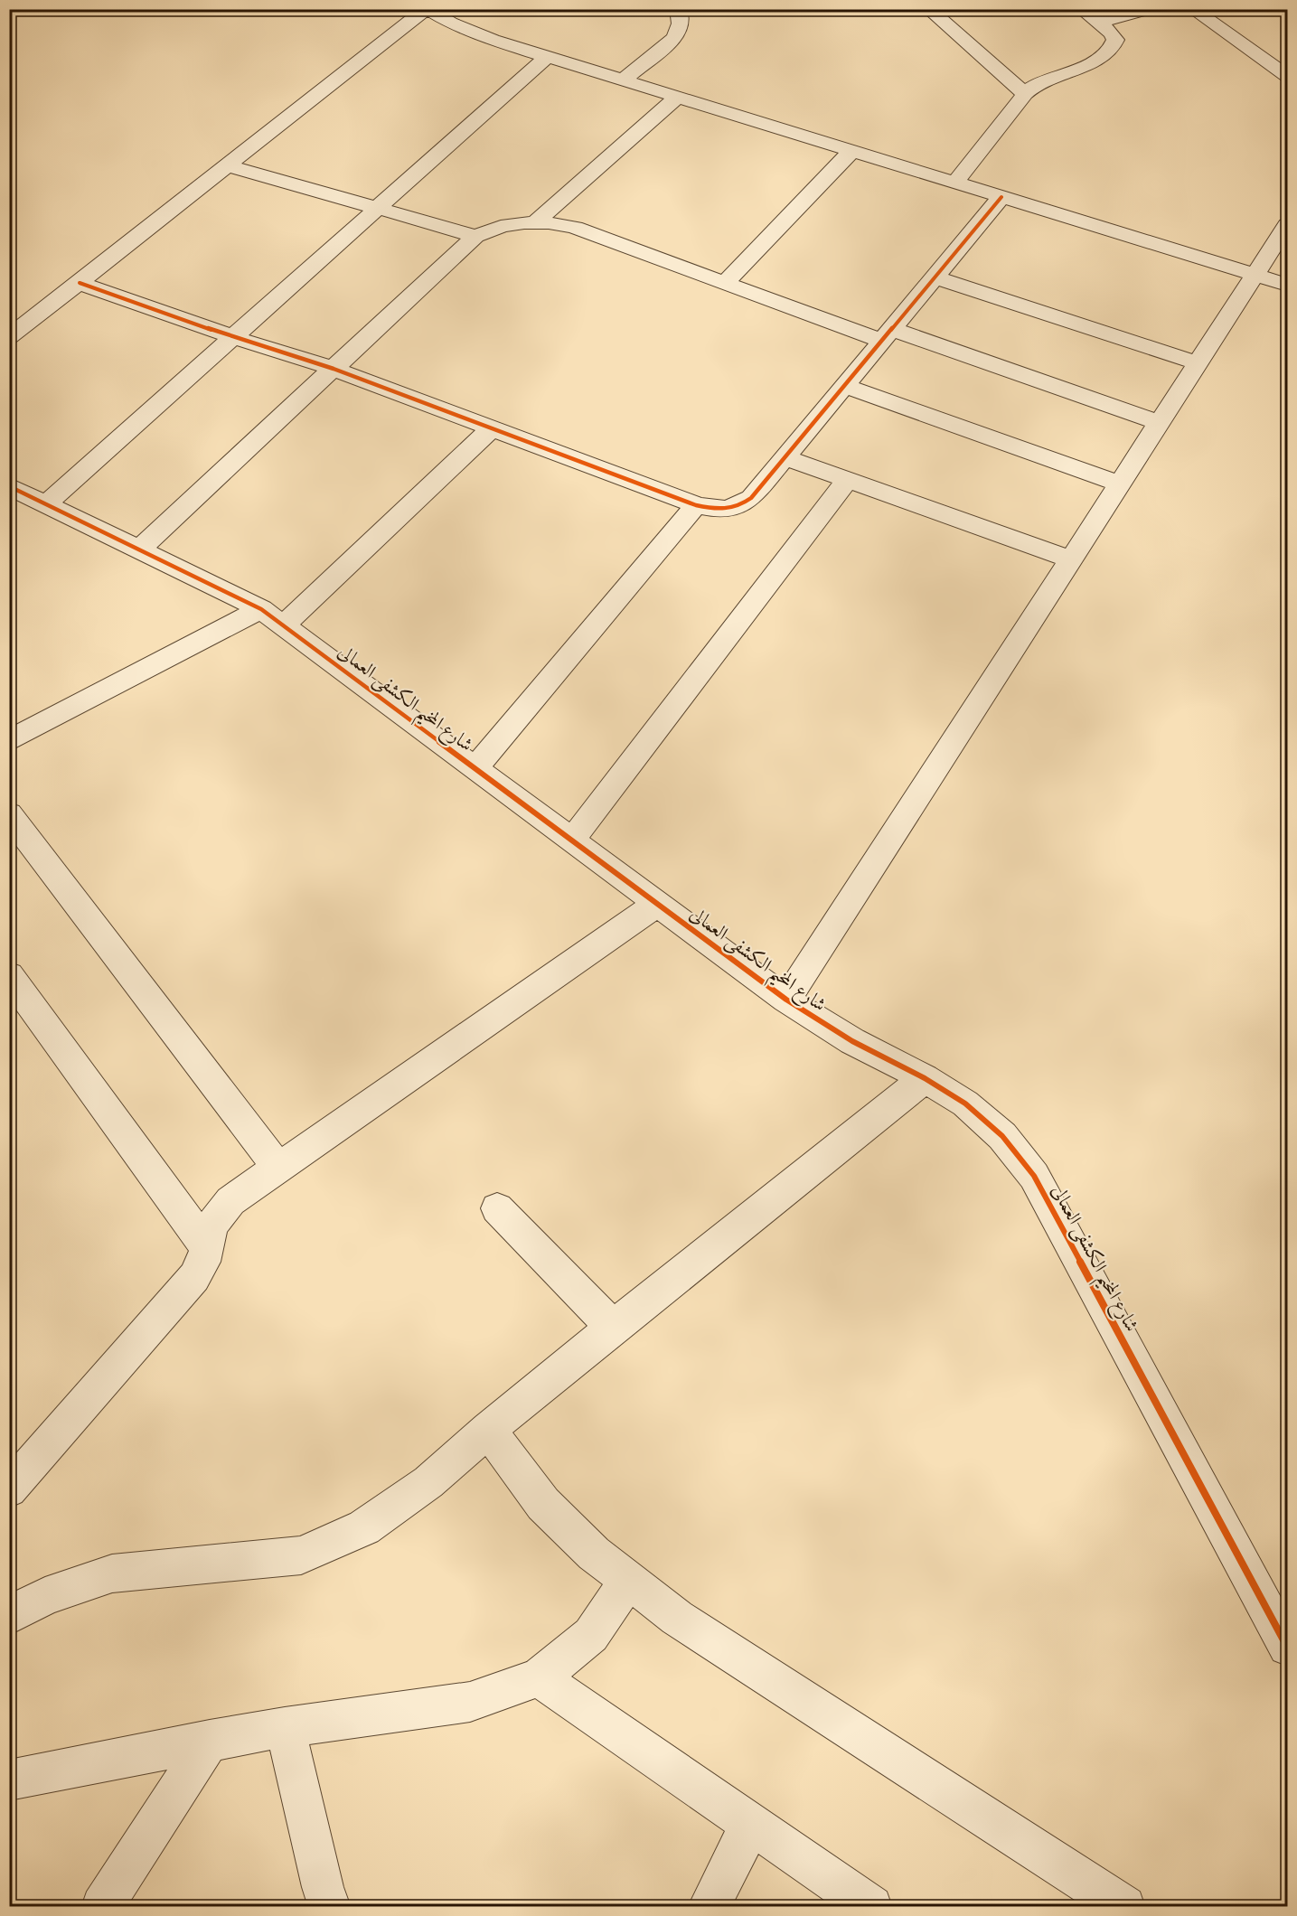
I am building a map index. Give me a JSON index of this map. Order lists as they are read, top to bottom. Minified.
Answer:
{"streets":{"street":["شارع المخيم الكشفى العمالى"]}}
